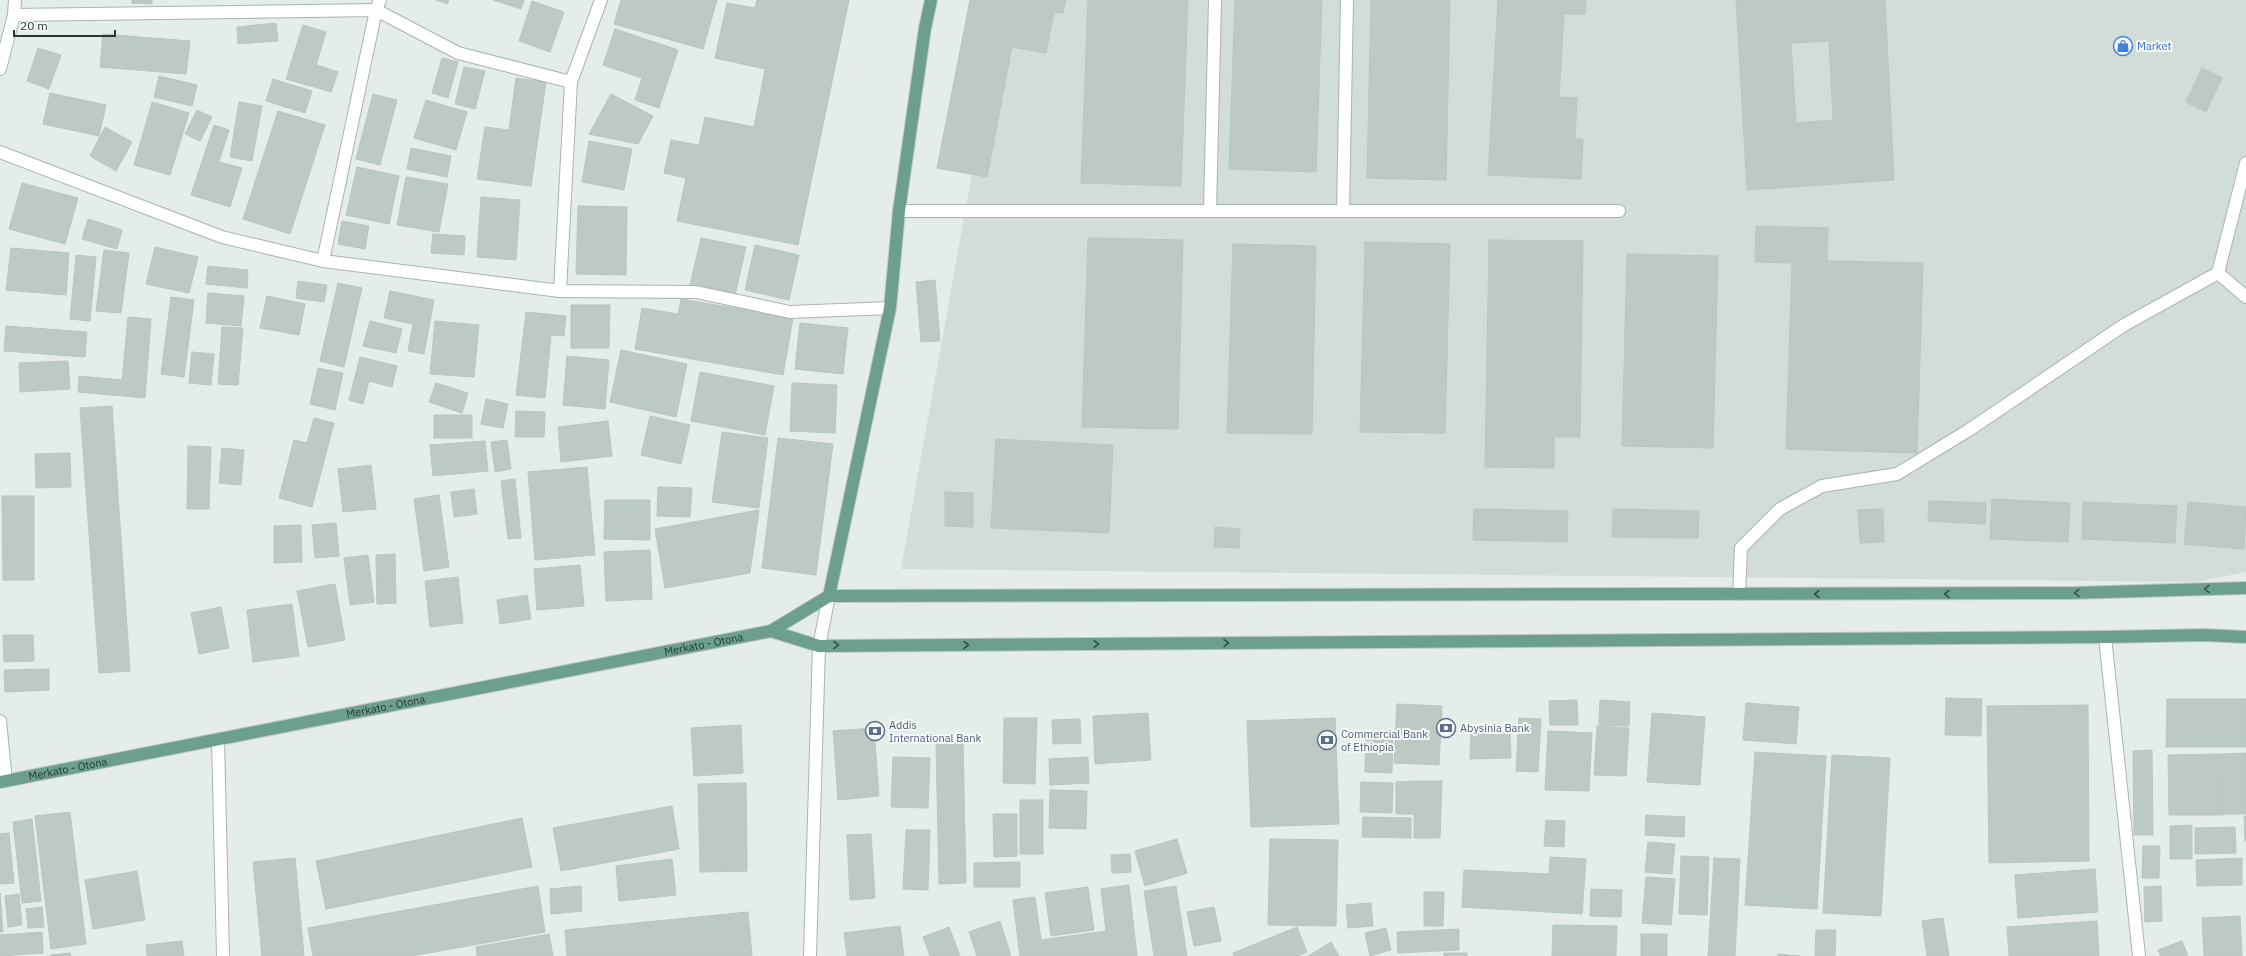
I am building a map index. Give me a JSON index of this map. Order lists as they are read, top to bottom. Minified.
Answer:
{"streets":{"main road":["Merkato - Otona"]},"places":{"shop":["Market"],"bank":["Abysinia Bank","Addis International Bank","Commercial Bank of Ethiopia"]},"scale_bar":"20 m"}
